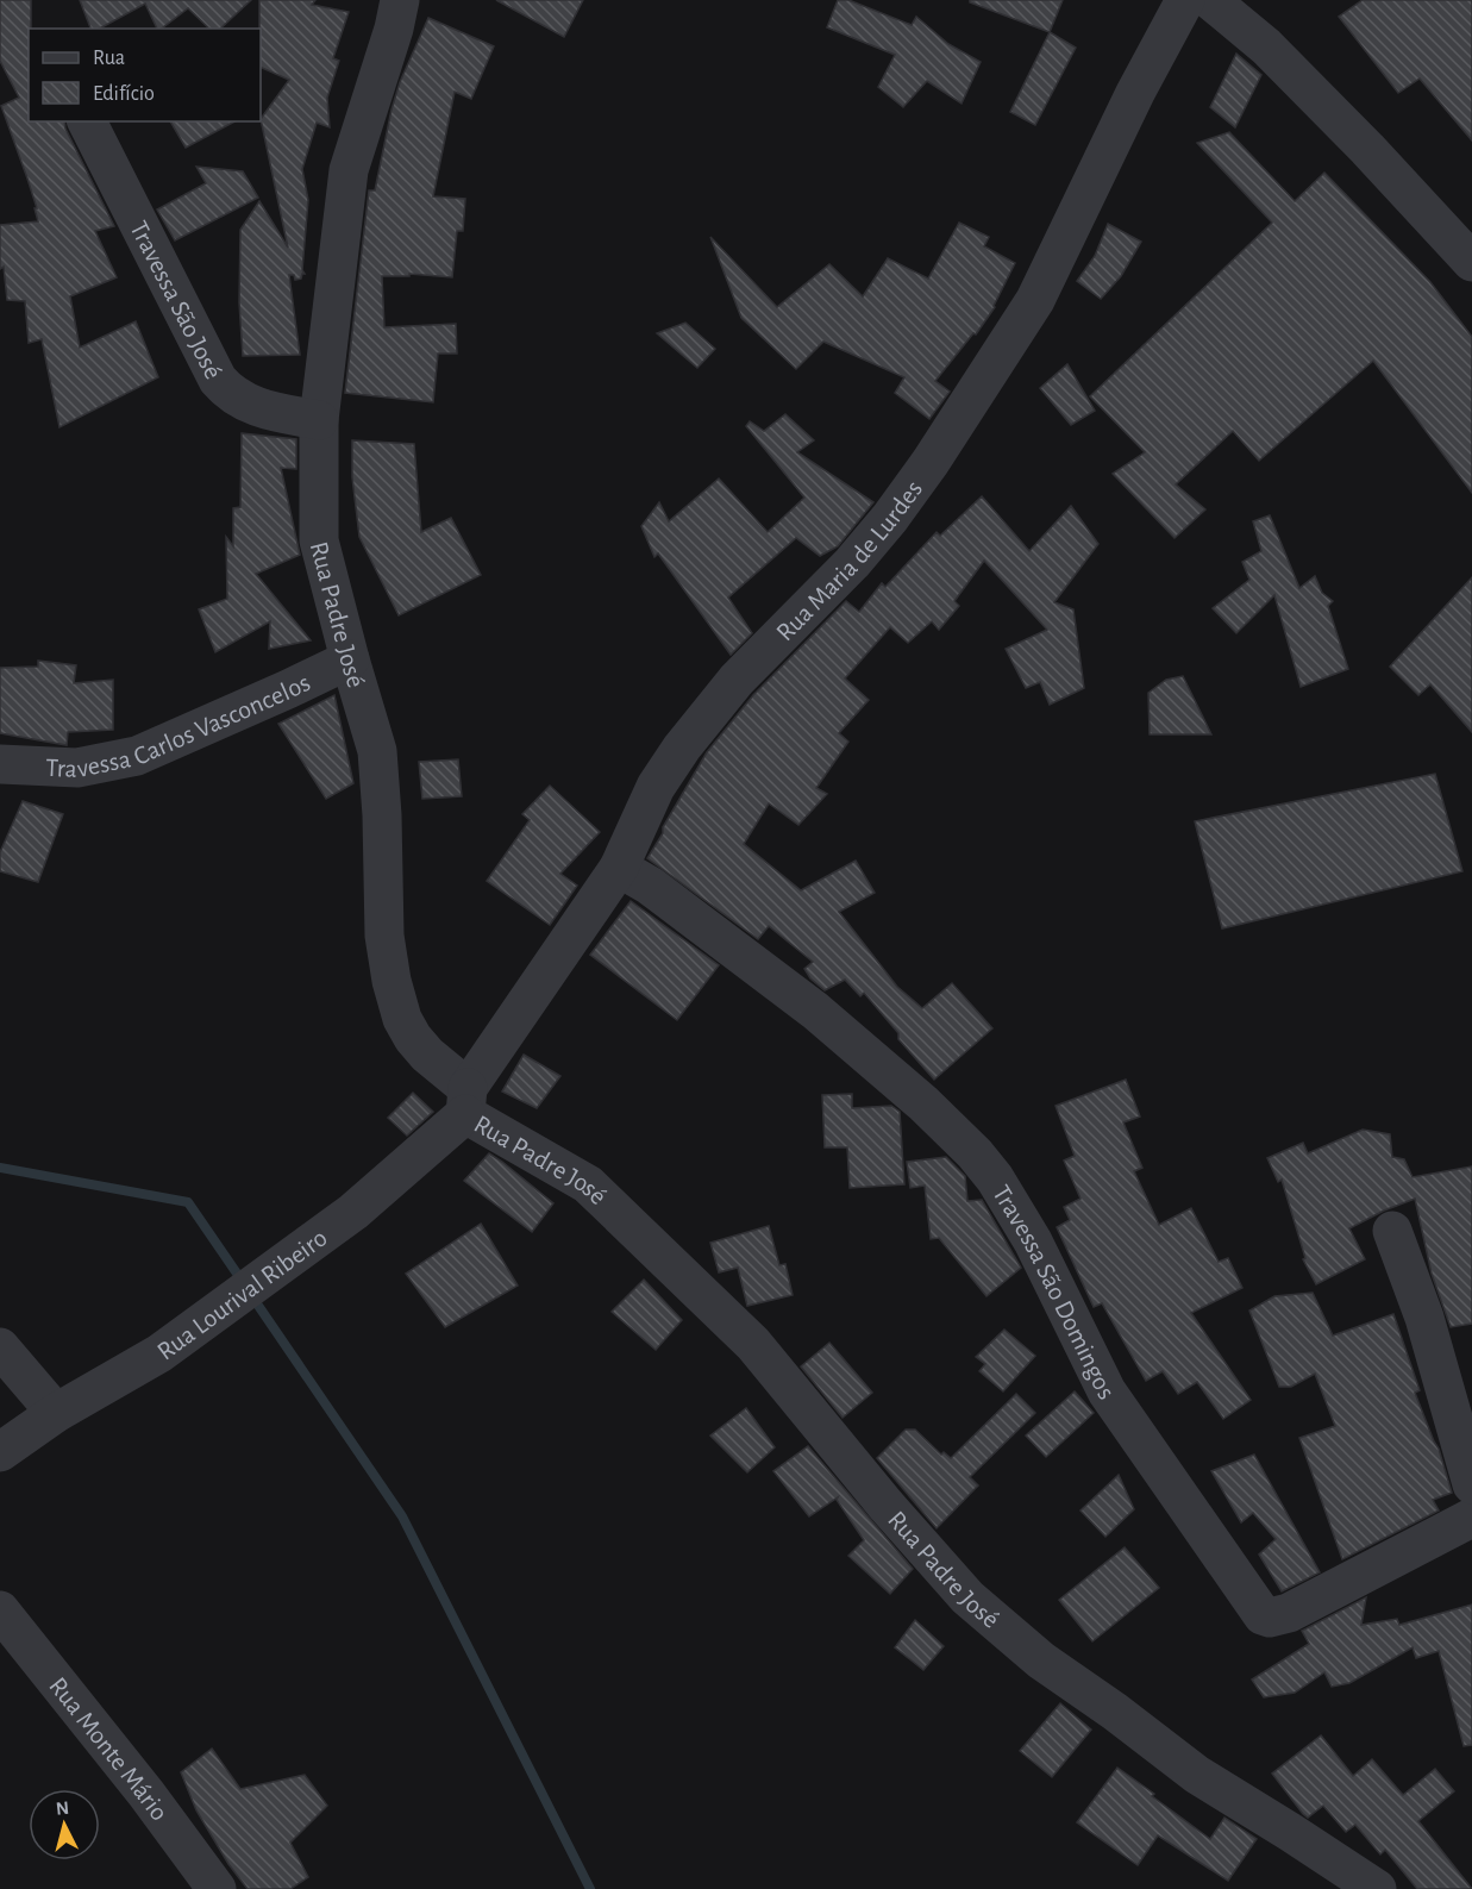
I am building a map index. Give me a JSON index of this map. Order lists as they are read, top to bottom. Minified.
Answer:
{"streets":{"street":["Travessa São José","Rua Maria de Lurdes","Rua Padre José","Travessa Carlos Vasconcelos","Travessa São Domingos","Rua Lourival Ribeiro","Rua Monte Mário"]},"crossings":[["Travessa São José","Rua Padre José"],["Rua Maria de Lurdes","Rua Padre José"],["Rua Maria de Lurdes","Travessa São Domingos"],["Rua Maria de Lurdes","Rua Lourival Ribeiro"],["Rua Padre José","Travessa Carlos Vasconcelos"],["Rua Padre José","Rua Lourival Ribeiro"]],"legend":["Rua","Edifício"],"north":"top"}
